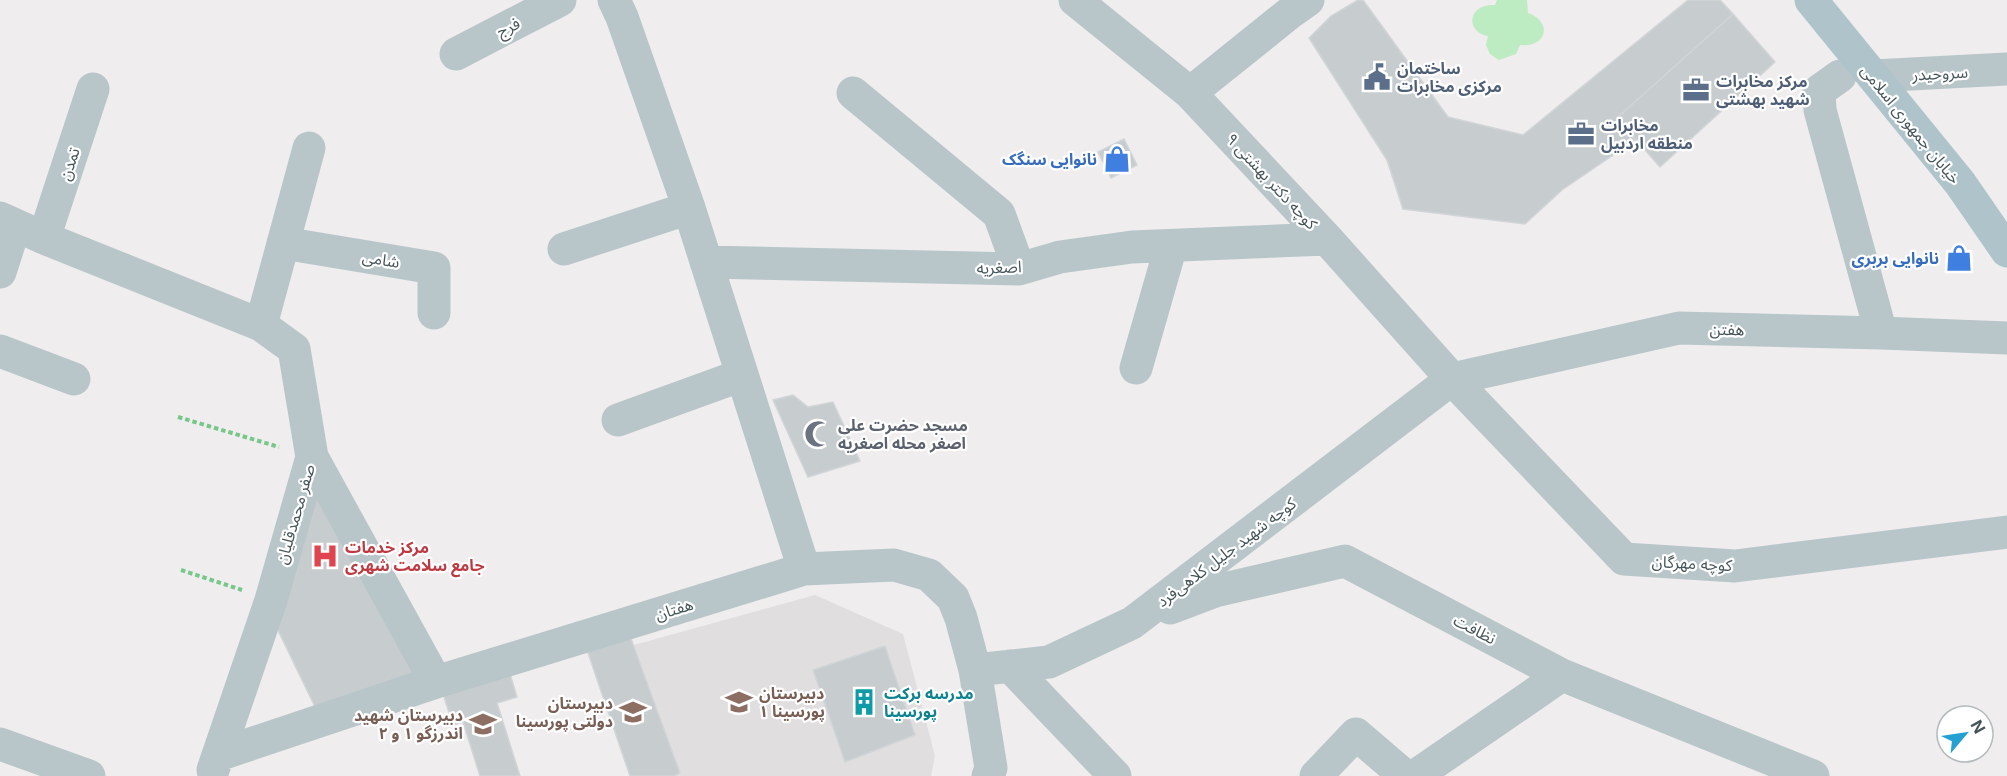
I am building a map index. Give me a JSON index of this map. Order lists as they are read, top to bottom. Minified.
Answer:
{"streets":{"main road":["خیابان جمهوری اسلامی"],"street":["فرج","سروحیدر","تمدن","کوچه دکتر بهشتی ۹","شامی","اصغریه","هفتن","صفر محمدقلیان","کوچه شهید جلیل کلاهی‌فرد","کوچه مهرگان","هفتان","نظافت"]},"crossings":[["سروحیدر","خیابان جمهوری اسلامی"],["تمدن","صفر محمدقلیان"],["کوچه دکتر بهشتی ۹","اصغریه"],["کوچه دکتر بهشتی ۹","هفتن"],["کوچه دکتر بهشتی ۹","کوچه شهید جلیل کلاهی‌فرد"],["کوچه دکتر بهشتی ۹","کوچه مهرگان"],["هفتن","کوچه شهید جلیل کلاهی‌فرد"],["هفتن","کوچه مهرگان"],["صفر محمدقلیان","هفتان"],["کوچه شهید جلیل کلاهی‌فرد","کوچه مهرگان"],["کوچه شهید جلیل کلاهی‌فرد","هفتان"],["کوچه شهید جلیل کلاهی‌فرد","نظافت"]],"places":{"public building":["ساختمان مرکزی مخابرات"],"office":["مرکز مخابرات شهید بهشتی","مخابرات منطقه اردبیل"],"shop":["نانوایی سنگک","نانوایی بربری"],"mosque":["مسجد حضرت علی اصغر محله اصغریه"],"hospital":["مرکز خدمات جامع سلامت شهری"],"school or university":["دبیرستان پورسینا ۱","دبیرستان دولتی پورسینا","دبیرستان شهید اندرزگو ۱ و ۲"],"building":["مدرسه برکت پورسینا"]},"north":"top right"}
